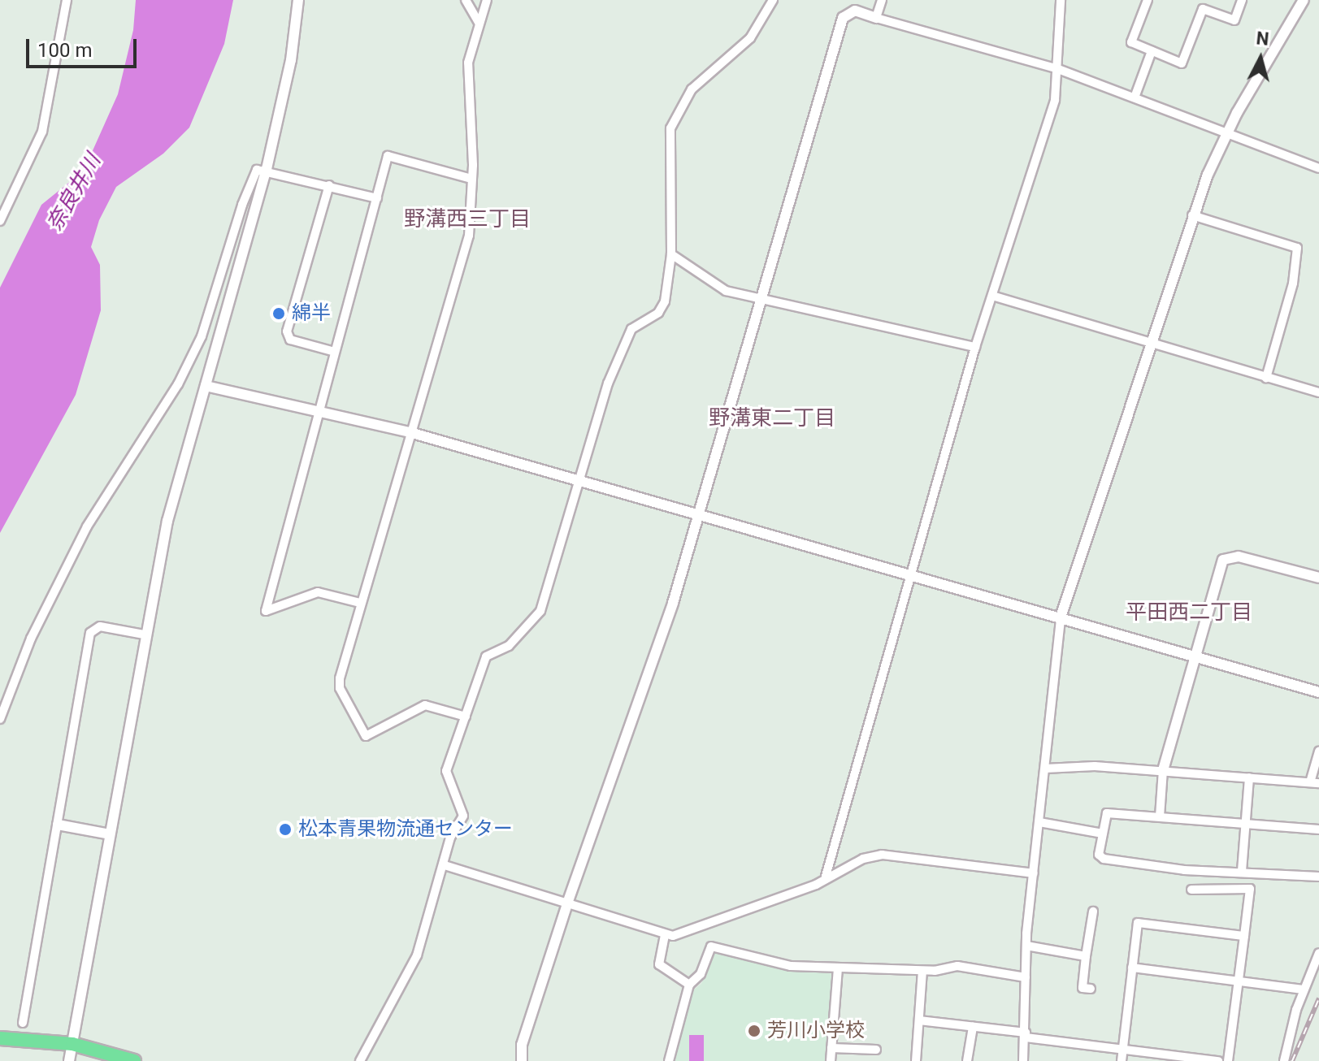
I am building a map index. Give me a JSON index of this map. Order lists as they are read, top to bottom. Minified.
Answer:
{"districts":["野溝西三丁目","野溝東二丁目","平田西二丁目"],"water":["奈良井川"],"places":["綿半","松本青果物流通センター","芳川小学校"],"scale_bar":"100 m","north":"top"}
